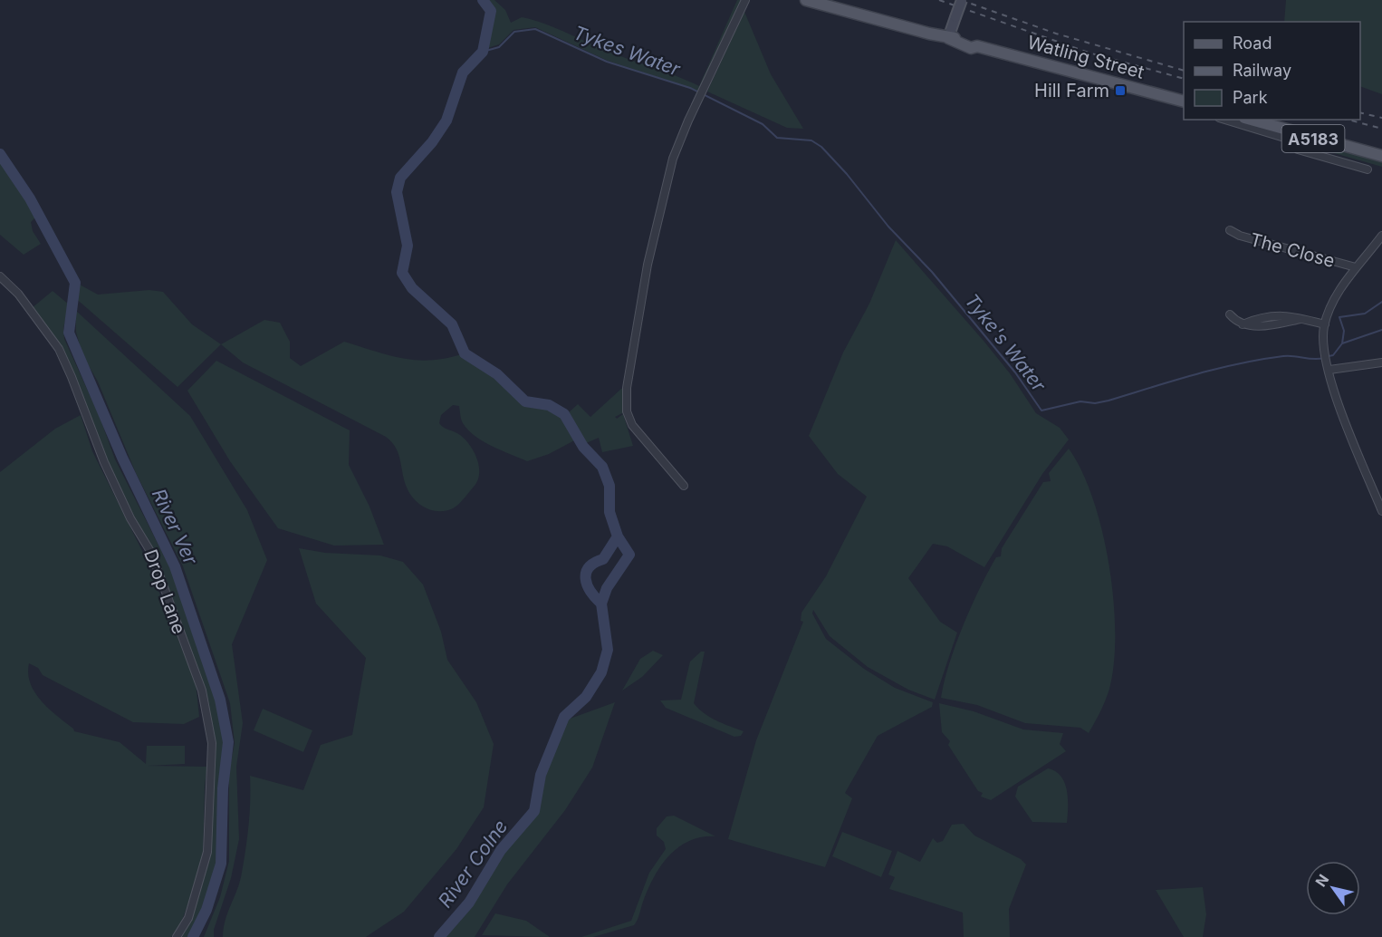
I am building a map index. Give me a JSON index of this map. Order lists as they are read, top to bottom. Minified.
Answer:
{"streets":{"main road":["Watling Street","A5183"],"street":["The Close","Drop Lane"]},"water":["Tykes Water","Tyke's Water","River Ver","River Colne"],"places":{"transit":["Hill Farm"]},"legend":["Road","Railway","Park"],"north":"top left"}
